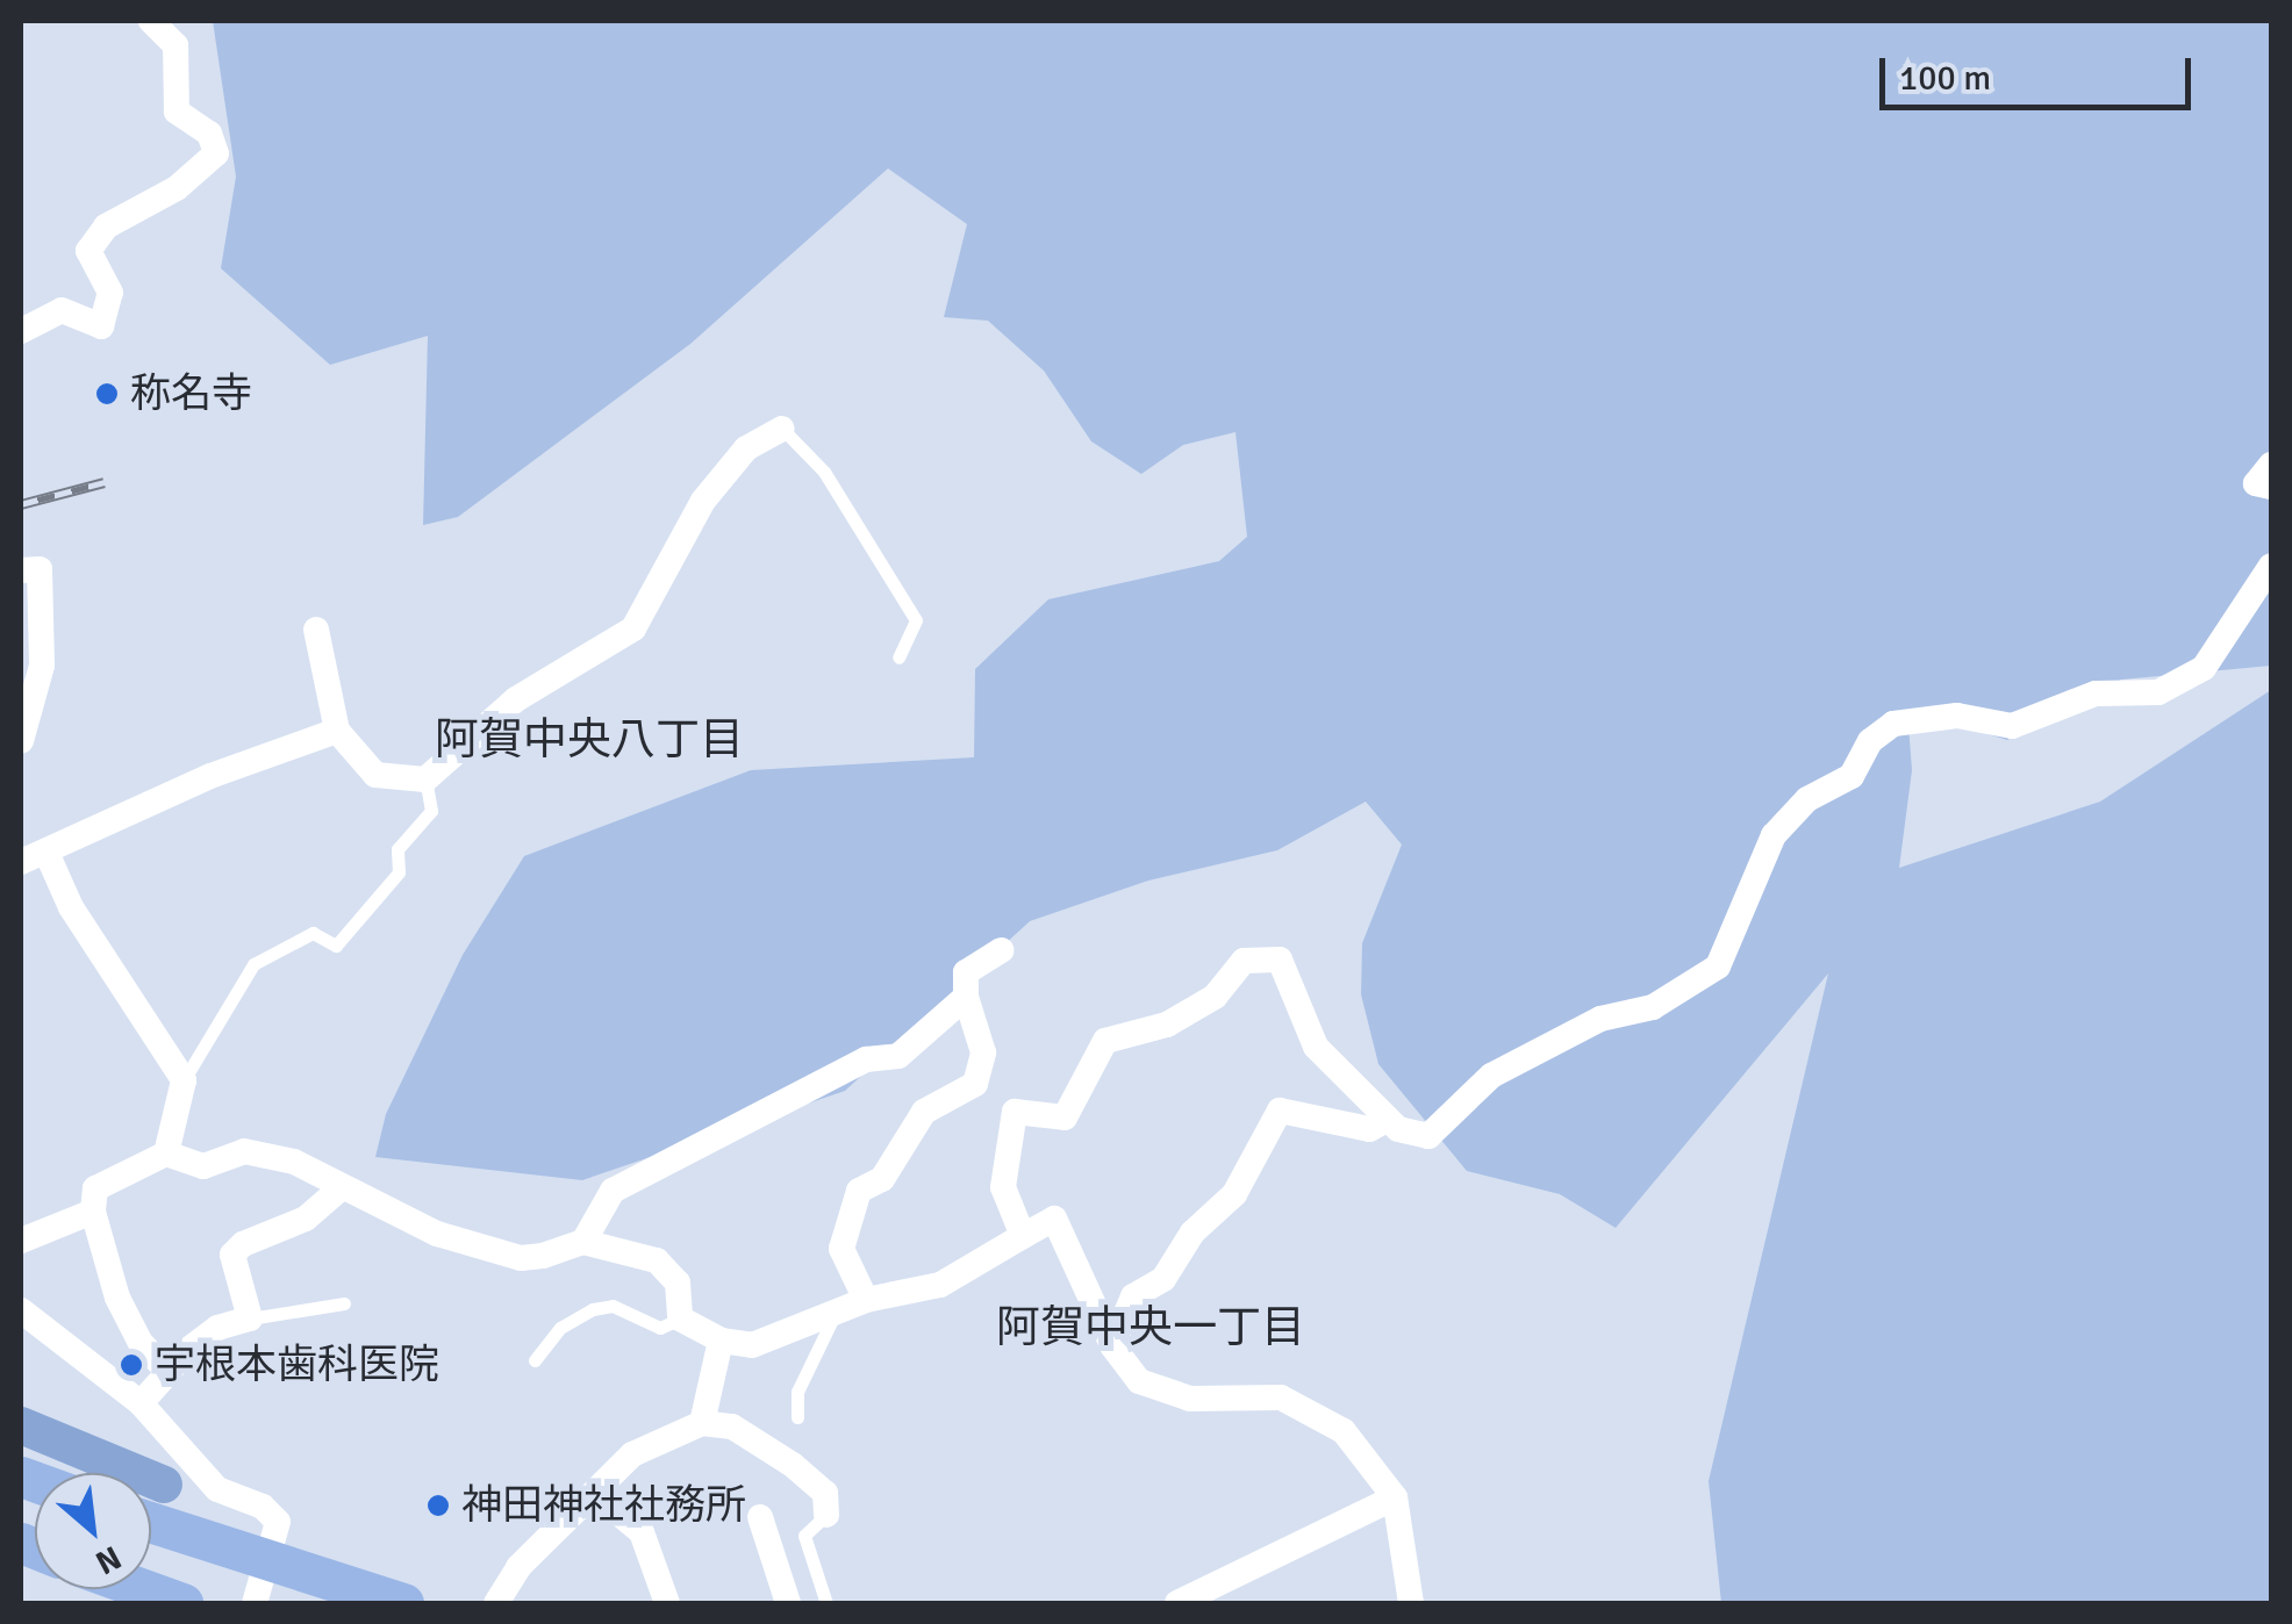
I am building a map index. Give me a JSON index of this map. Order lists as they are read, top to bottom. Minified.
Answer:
{"districts":["阿賀中央八丁目","阿賀中央一丁目"],"places":["称名寺","宇根本歯科医院","神田神社社務所"],"scale_bar":"100 m","north":"bottom right"}
